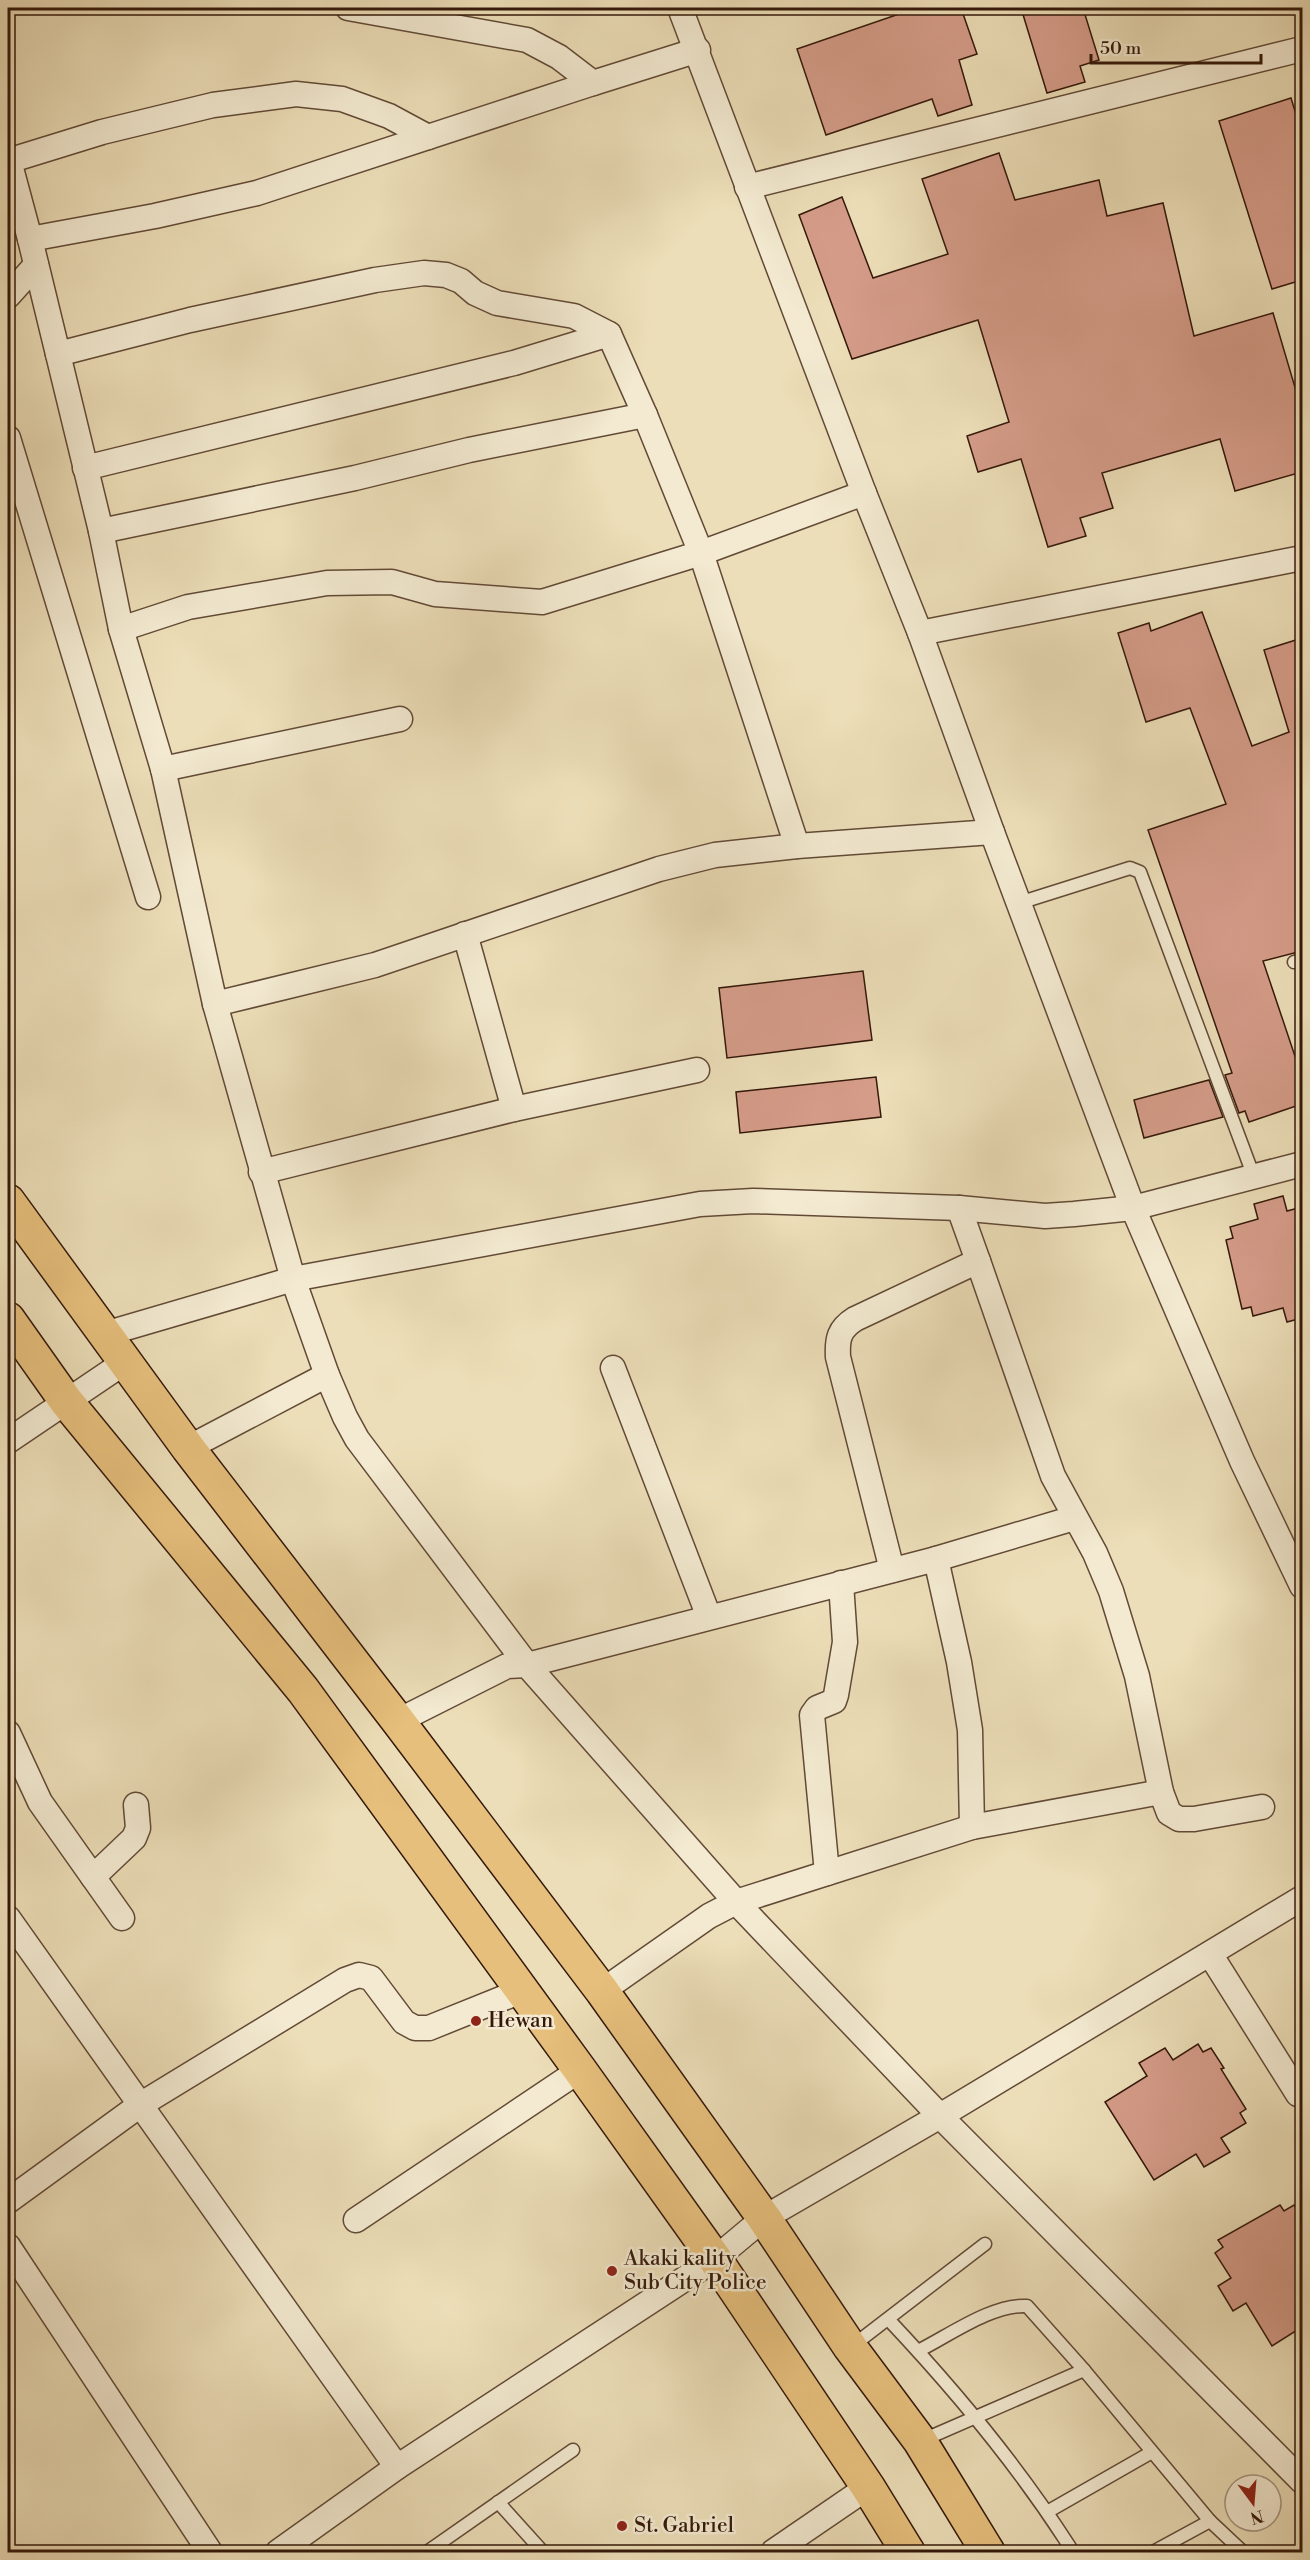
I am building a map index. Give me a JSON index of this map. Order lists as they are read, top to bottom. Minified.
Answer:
{"places":["Hewan","Akaki kality Sub City Police","St. Gabriel"],"scale_bar":"50 m","north":"bottom"}
